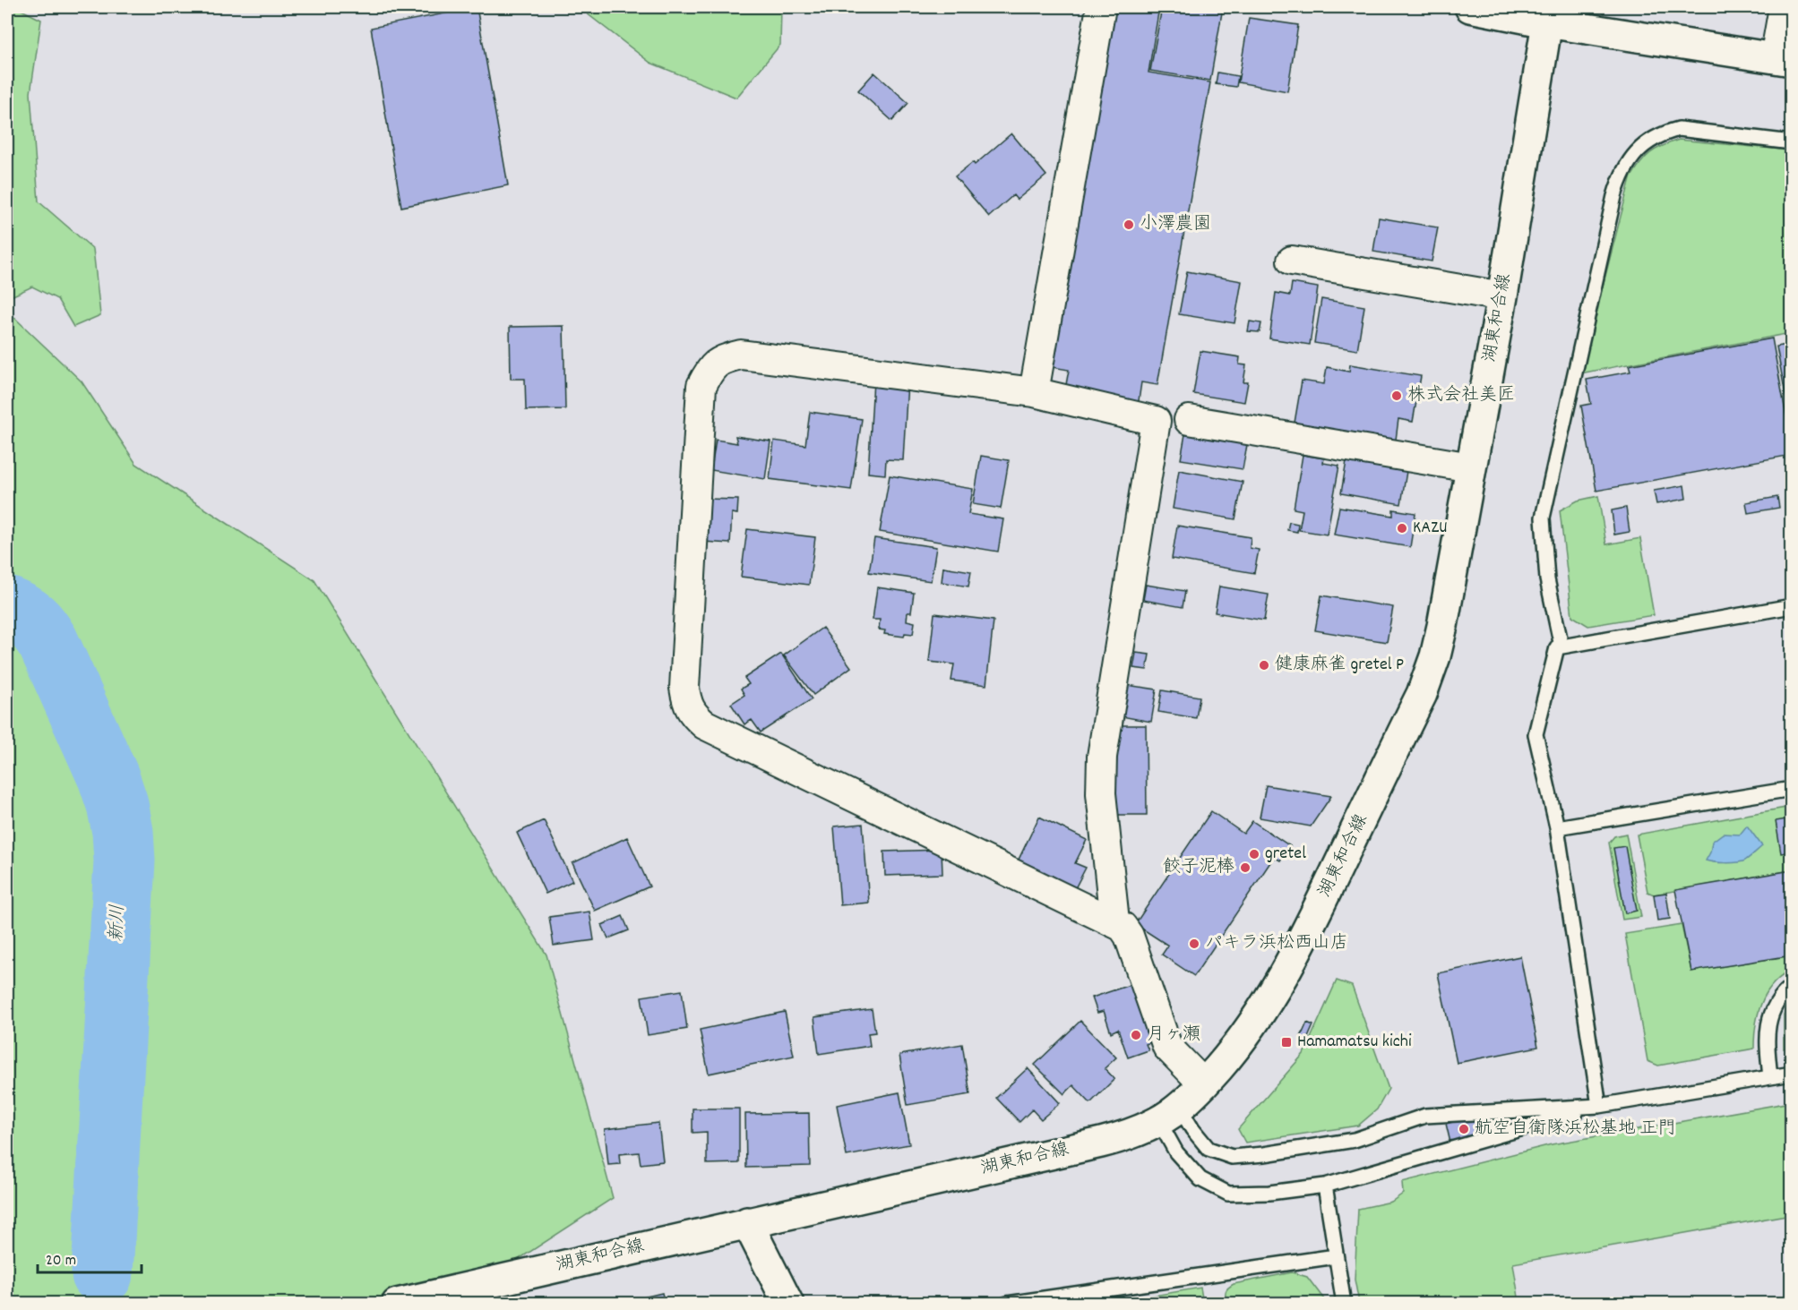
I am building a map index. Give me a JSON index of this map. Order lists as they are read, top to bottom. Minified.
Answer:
{"streets":{"main road":["湖東和合線"]},"water":["新川"],"places":{"other":["小澤農園","株式会社美匠","KAZU","健康麻雀 gretel P","gretel","餃子泥棒","パキラ浜松西山店","月ヶ瀬","航空自衛隊浜松基地 正門"],"transit":["Hamamatsu kichi"]},"scale_bar":"20 m"}
